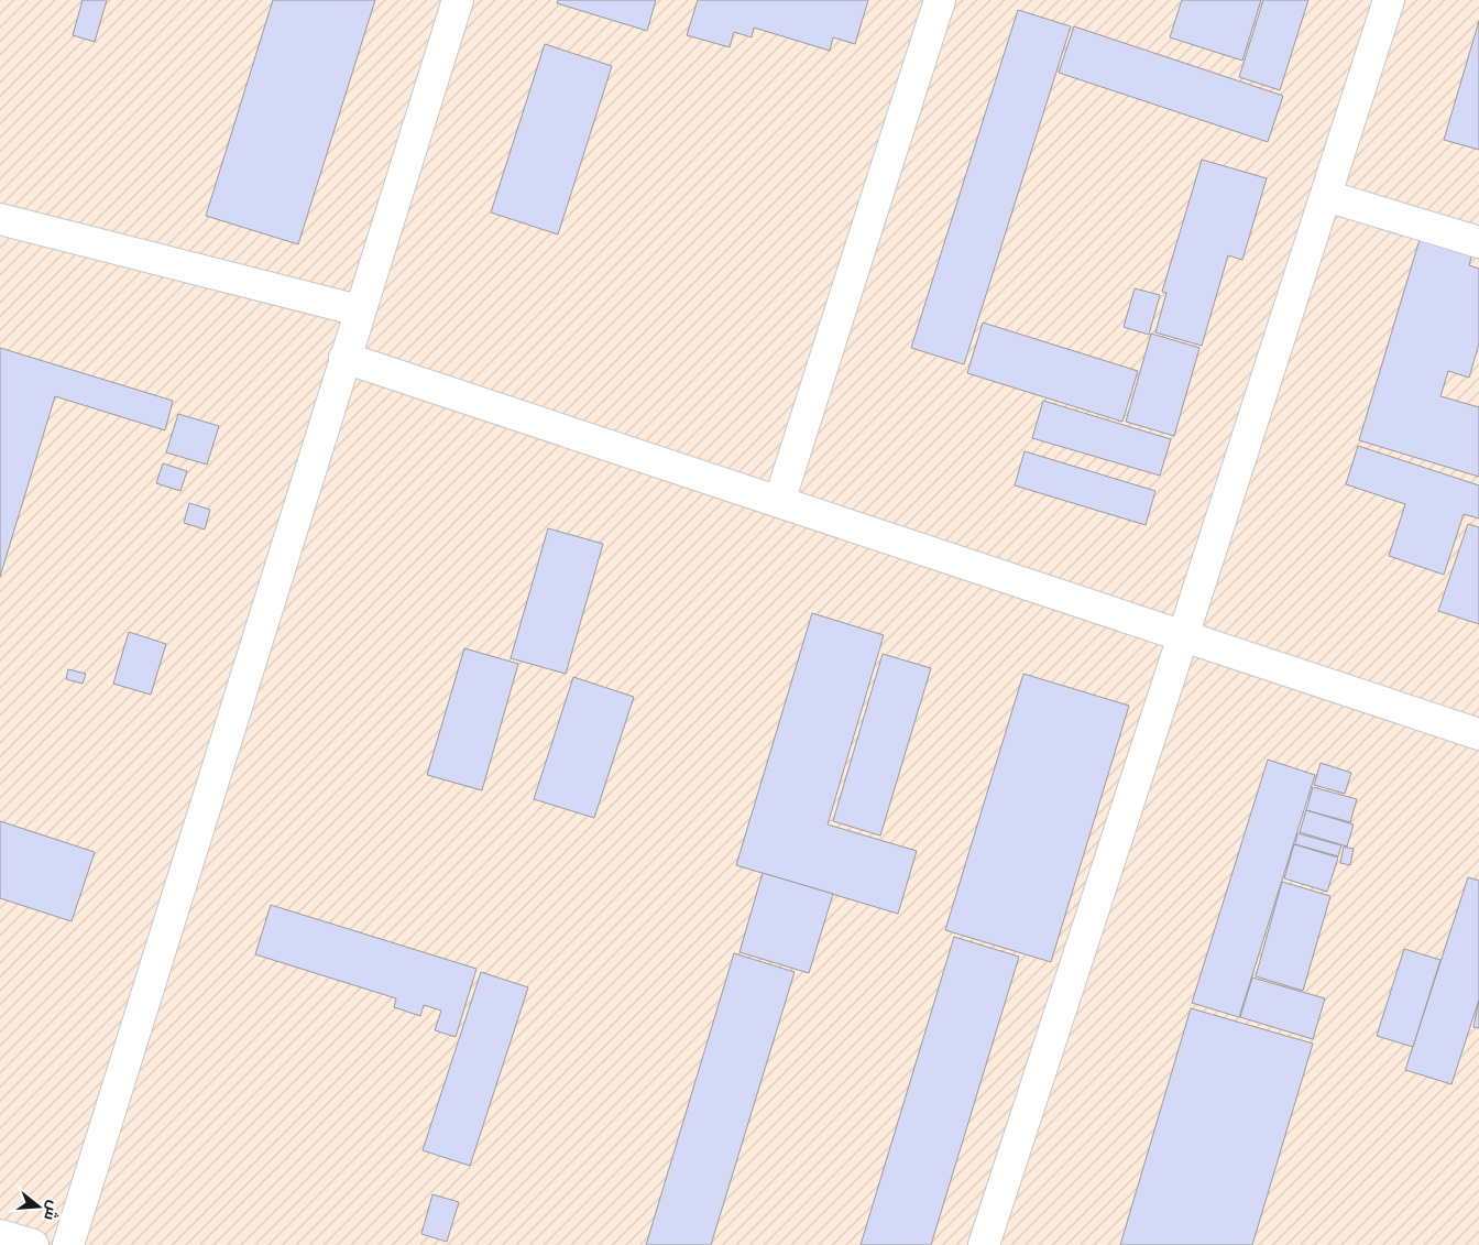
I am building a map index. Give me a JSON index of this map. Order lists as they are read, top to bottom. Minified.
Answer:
{"north":"right"}
